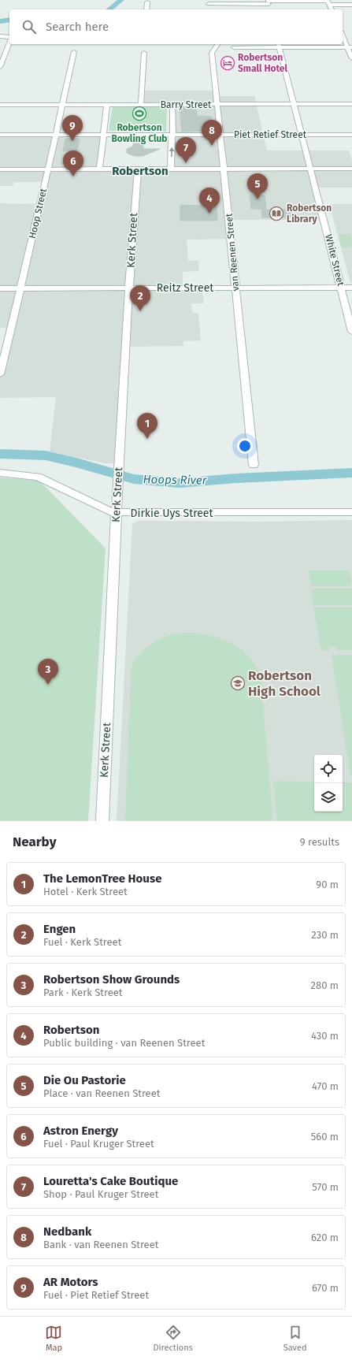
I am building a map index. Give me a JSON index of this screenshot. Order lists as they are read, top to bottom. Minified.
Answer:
{"streets":{"street":["Barry Street","Piet Retief Street","Hoop Street","Kerk Street","van Reenen Street","White Street","Reitz Street","Dirkie Uys Street"]},"crossings":[["Barry Street","Hoop Street"],["Barry Street","van Reenen Street"],["Barry Street","White Street"],["Piet Retief Street","Hoop Street"],["Piet Retief Street","van Reenen Street"],["Piet Retief Street","White Street"],["Hoop Street","Reitz Street"],["Kerk Street","Reitz Street"],["Kerk Street","Dirkie Uys Street"],["van Reenen Street","Reitz Street"],["White Street","Reitz Street"]],"districts":["Robertson"],"water":["Hoops River"],"places":{"hotel":["Robertson Small Hotel"],"sports":["Robertson Bowling Club"],"library":["Robertson Library"],"school or university":["Robertson High School"]},"page":{"search":"Search here","pins":["9","8","7","6","5","4","2","1","3"],"heading":["Nearby","9 results"],"list":[{"mark":"1","name":"The LemonTree House","note":"Hotel · Kerk Street","value":"90 m"},{"mark":"2","name":"Engen","note":"Fuel · Kerk Street","value":"230 m"},{"mark":"3","name":"Robertson Show Grounds","note":"Park · Kerk Street","value":"280 m"},{"mark":"4","name":"Robertson","note":"Public building · van Reenen Street","value":"430 m"},{"mark":"5","name":"Die Ou Pastorie","note":"Place · van Reenen Street","value":"470 m"},{"mark":"6","name":"Astron Energy","note":"Fuel · Paul Kruger Street","value":"560 m"},{"mark":"7","name":"Louretta's Cake Boutique","note":"Shop · Paul Kruger Street","value":"570 m"},{"mark":"8","name":"Nedbank","note":"Bank · van Reenen Street","value":"620 m"},{"mark":"9","name":"AR Motors","note":"Fuel · Piet Retief Street","value":"670 m"}],"nav":["Map","Directions","Saved"]}}
